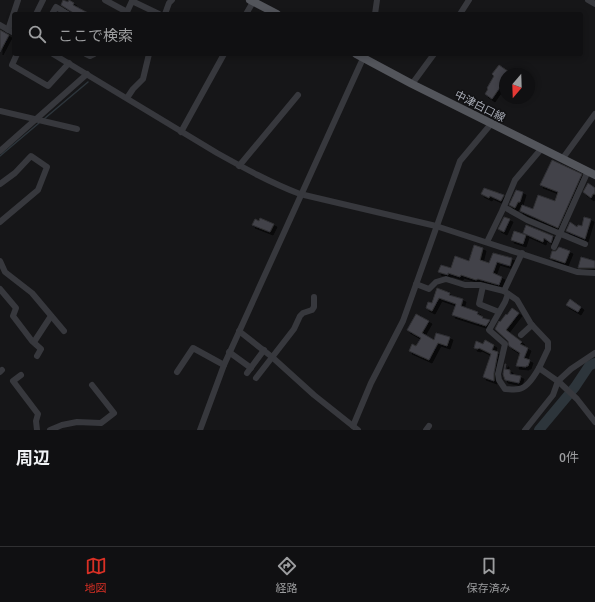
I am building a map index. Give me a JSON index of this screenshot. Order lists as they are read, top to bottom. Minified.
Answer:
{"streets":{"main road":["中津白口線"]},"north":"bottom","page":{"search":"ここで検索","heading":["周辺","0件"],"nav":["地図","経路","保存済み"]}}
